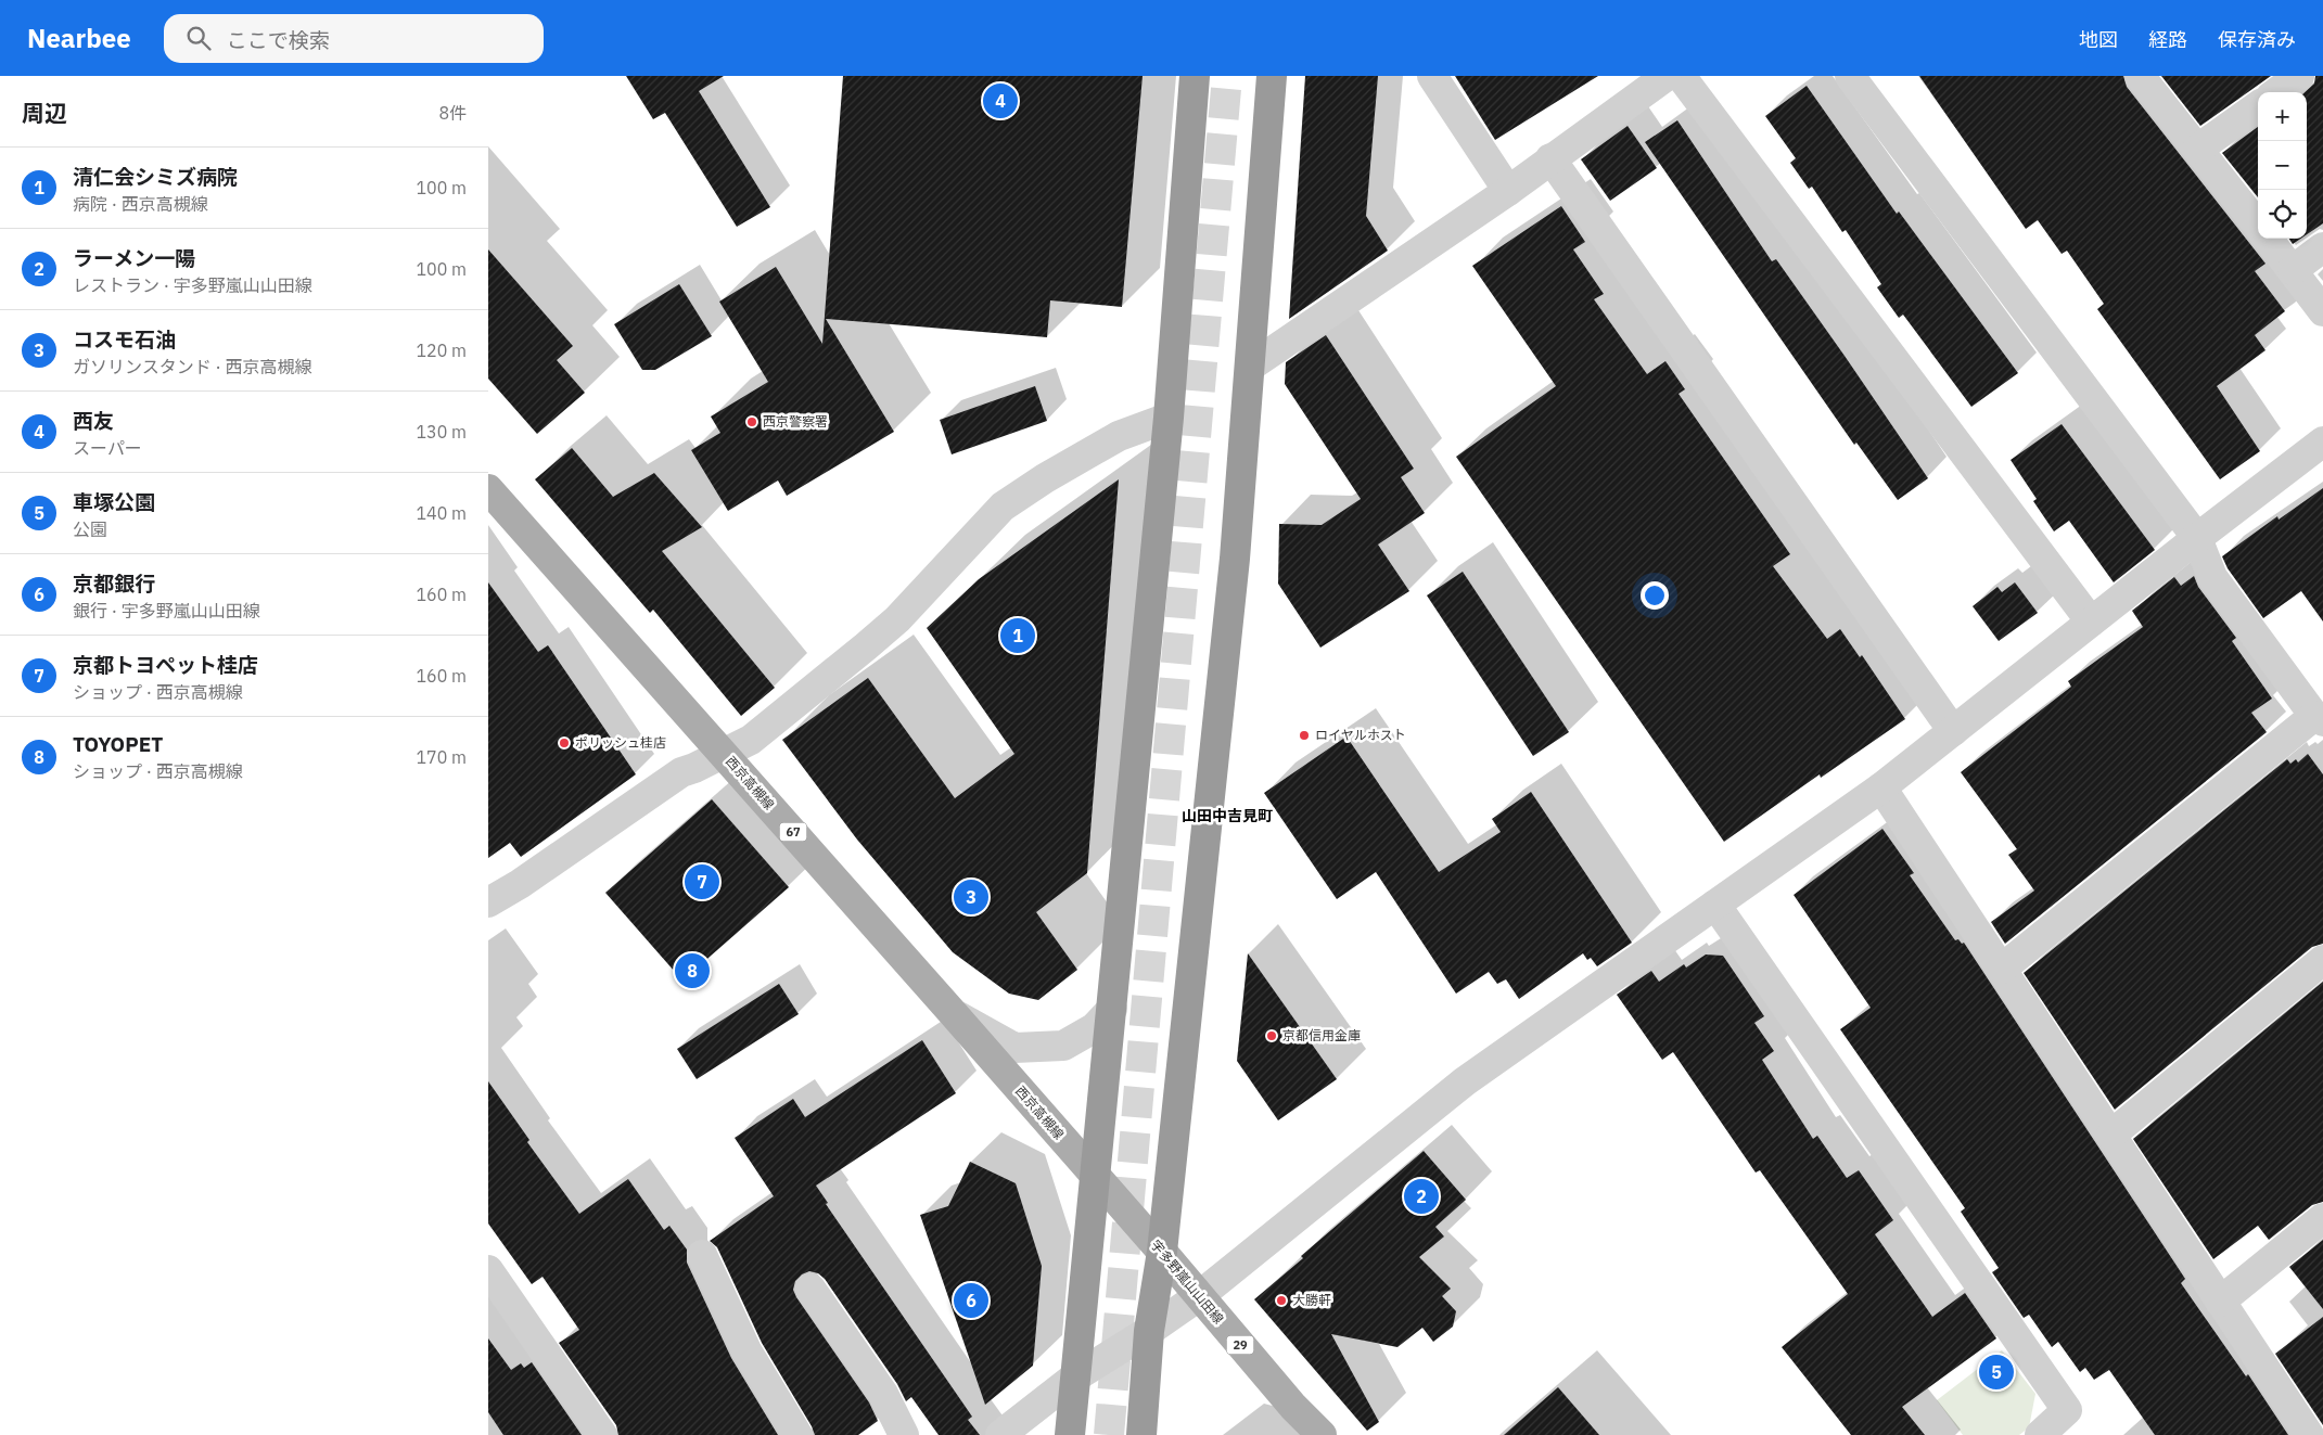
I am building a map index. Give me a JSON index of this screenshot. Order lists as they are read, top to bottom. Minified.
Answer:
{"streets":{"main road":["西京高槻線","67","宇多野嵐山山田線","29"]},"crossings":[["西京高槻線","宇多野嵐山山田線"]],"districts":["山田中吉見町"],"places":["西京警察署","ロイヤルホスト","ポリッシュ桂店","京都信用金庫","大勝軒"],"page":{"header":"Nearbee","search":"ここで検索","nav":["地図","経路","保存済み"],"heading":["周辺","8件"],"pins":["4","1","7","3","8","2","6","5"],"map_buttons":["+","−"],"list":[{"mark":"1","name":"清仁会シミズ病院","note":"病院 · 西京高槻線","value":"100 m"},{"mark":"2","name":"ラーメン一陽","note":"レストラン · 宇多野嵐山山田線","value":"100 m"},{"mark":"3","name":"コスモ石油","note":"ガソリンスタンド · 西京高槻線","value":"120 m"},{"mark":"4","name":"西友","note":"スーパー","value":"130 m"},{"mark":"5","name":"車塚公園","note":"公園","value":"140 m"},{"mark":"6","name":"京都銀行","note":"銀行 · 宇多野嵐山山田線","value":"160 m"},{"mark":"7","name":"京都トヨペット桂店","note":"ショップ · 西京高槻線","value":"160 m"},{"mark":"8","name":"TOYOPET","note":"ショップ · 西京高槻線","value":"170 m"}]}}
